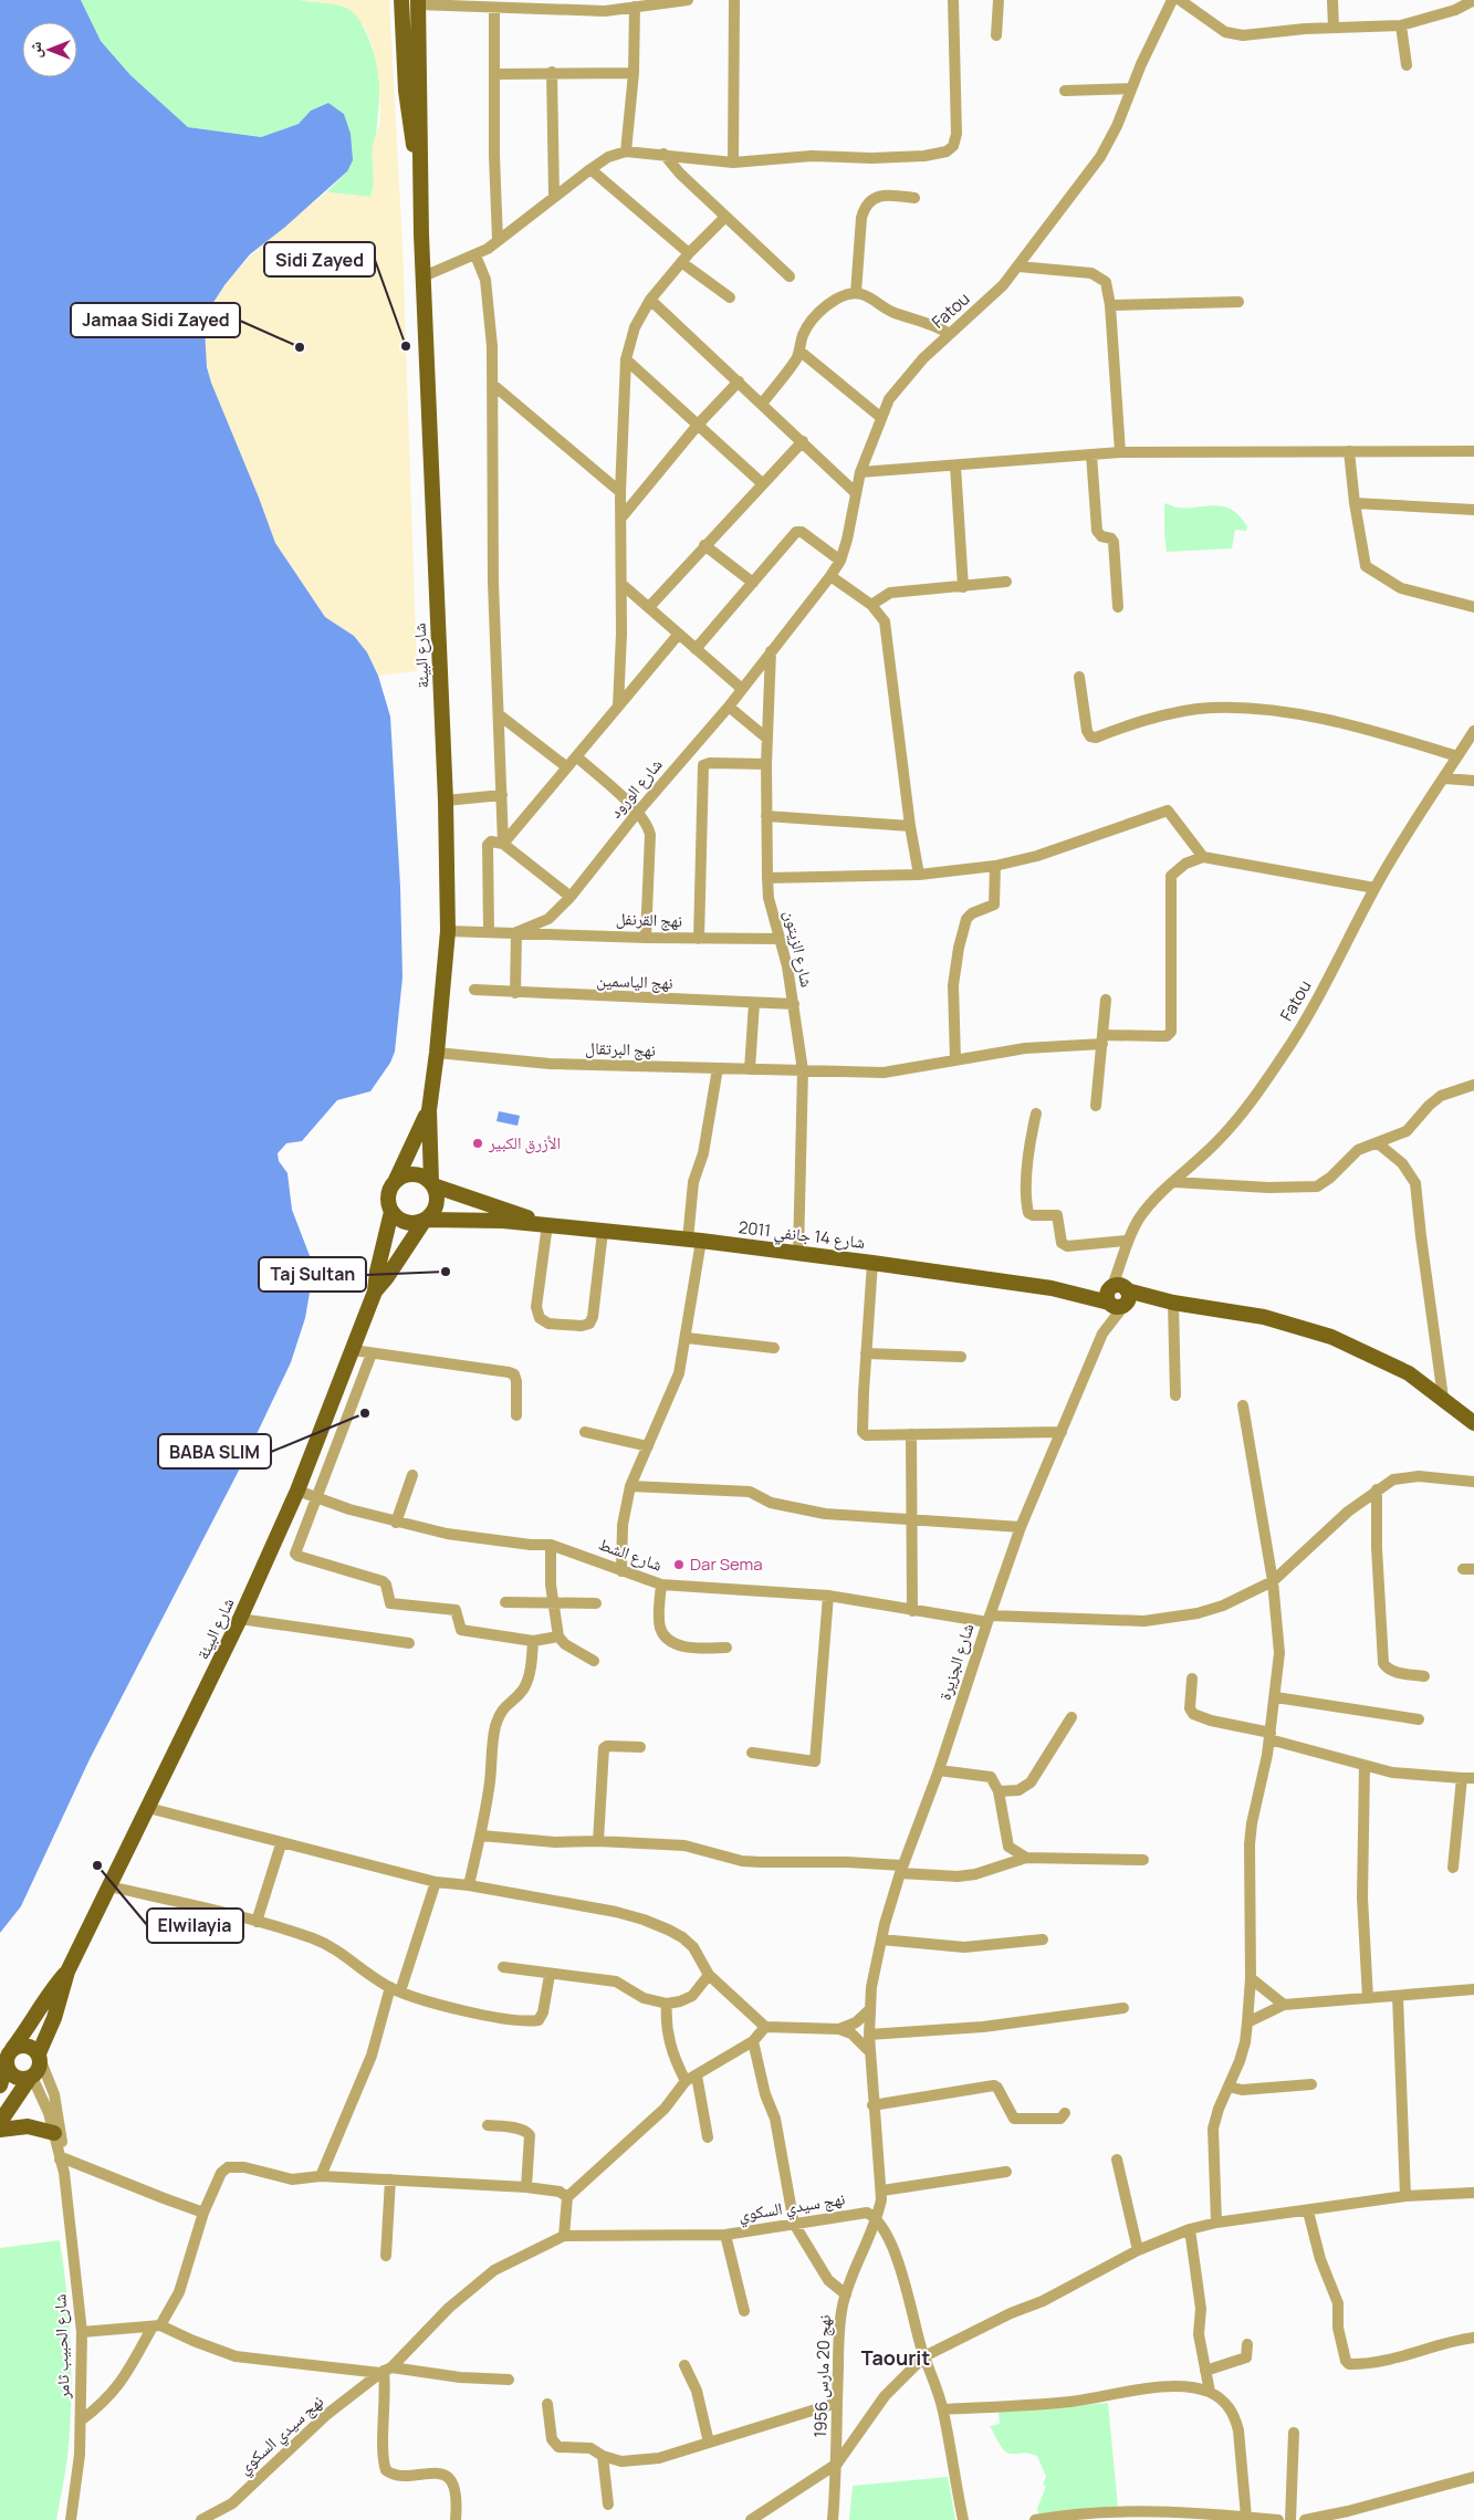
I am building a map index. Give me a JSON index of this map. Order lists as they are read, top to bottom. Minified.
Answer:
{"streets":{"main road":["شارع البيئة","شارع 14 جانفي 2011"],"street":["Fatou","شارع الورود","نهج القرنفل","شارع الزيتون","نهج الياسمين","نهج البرتقال","شارع الشط","شارع الجزيرة","نهج سيدي السكوي","شارع الحبيب ثامر","نهج 20 مارس 1956"]},"crossings":[["Fatou","شارع الورود"],["Fatou","شارع الزيتون"],["Fatou","شارع 14 جانفي 2011"],["Fatou","شارع الجزيرة"],["شارع البيئة","نهج القرنفل"],["شارع البيئة","نهج البرتقال"],["شارع البيئة","شارع 14 جانفي 2011"],["شارع البيئة","شارع الشط"],["شارع الورود","نهج القرنفل"],["شارع الورود","شارع الزيتون"],["نهج القرنفل","شارع الزيتون"],["شارع الزيتون","نهج الياسمين"],["شارع الزيتون","نهج البرتقال"],["شارع الزيتون","شارع 14 جانفي 2011"],["شارع 14 جانفي 2011","شارع الجزيرة"],["شارع الشط","شارع الجزيرة"],["شارع الجزيرة","نهج 20 مارس 1956"],["نهج سيدي السكوي","نهج 20 مارس 1956"]],"districts":["Taourit"],"places":["Sidi Zayed","Jamaa Sidi Zayed","الأزرق الكبير","Taj Sultan","BABA SLIM","Dar Sema","Elwilayia"],"north":"left"}
